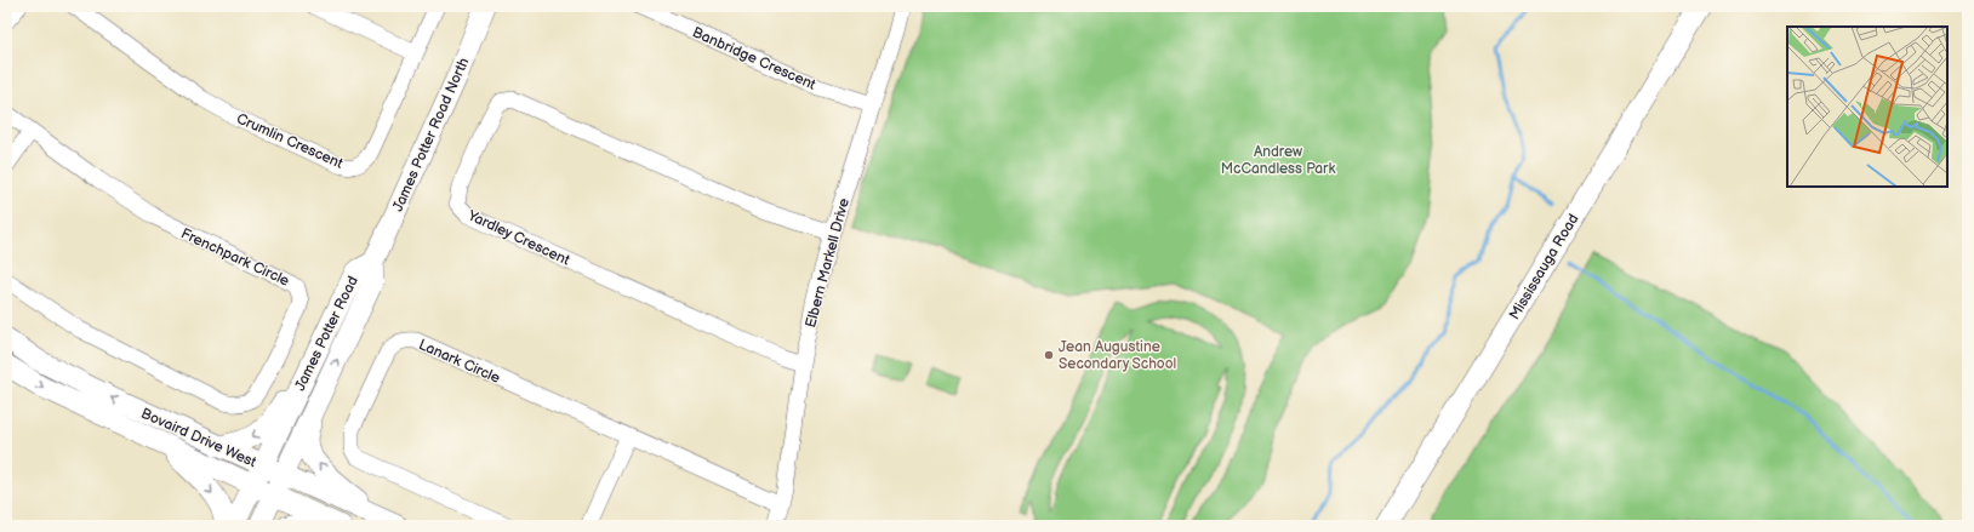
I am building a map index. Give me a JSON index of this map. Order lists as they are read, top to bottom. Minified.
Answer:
{"streets":{"main road":["James Potter Road North","Mississauga Road","James Potter Road","Bovaird Drive West"],"street":["Banbridge Crescent","Crumlin Crescent","Yardley Crescent","Frenchpark Circle","Elbern Markell Drive","Lanark Circle"]},"crossings":[["Banbridge Crescent","Elbern Markell Drive"],["James Potter Road North","James Potter Road"],["Yardley Crescent","Elbern Markell Drive"],["Elbern Markell Drive","Lanark Circle"],["James Potter Road","Bovaird Drive West"]],"parks":["Andrew McCandless Park"],"places":["Jean Augustine Secondary School"]}
